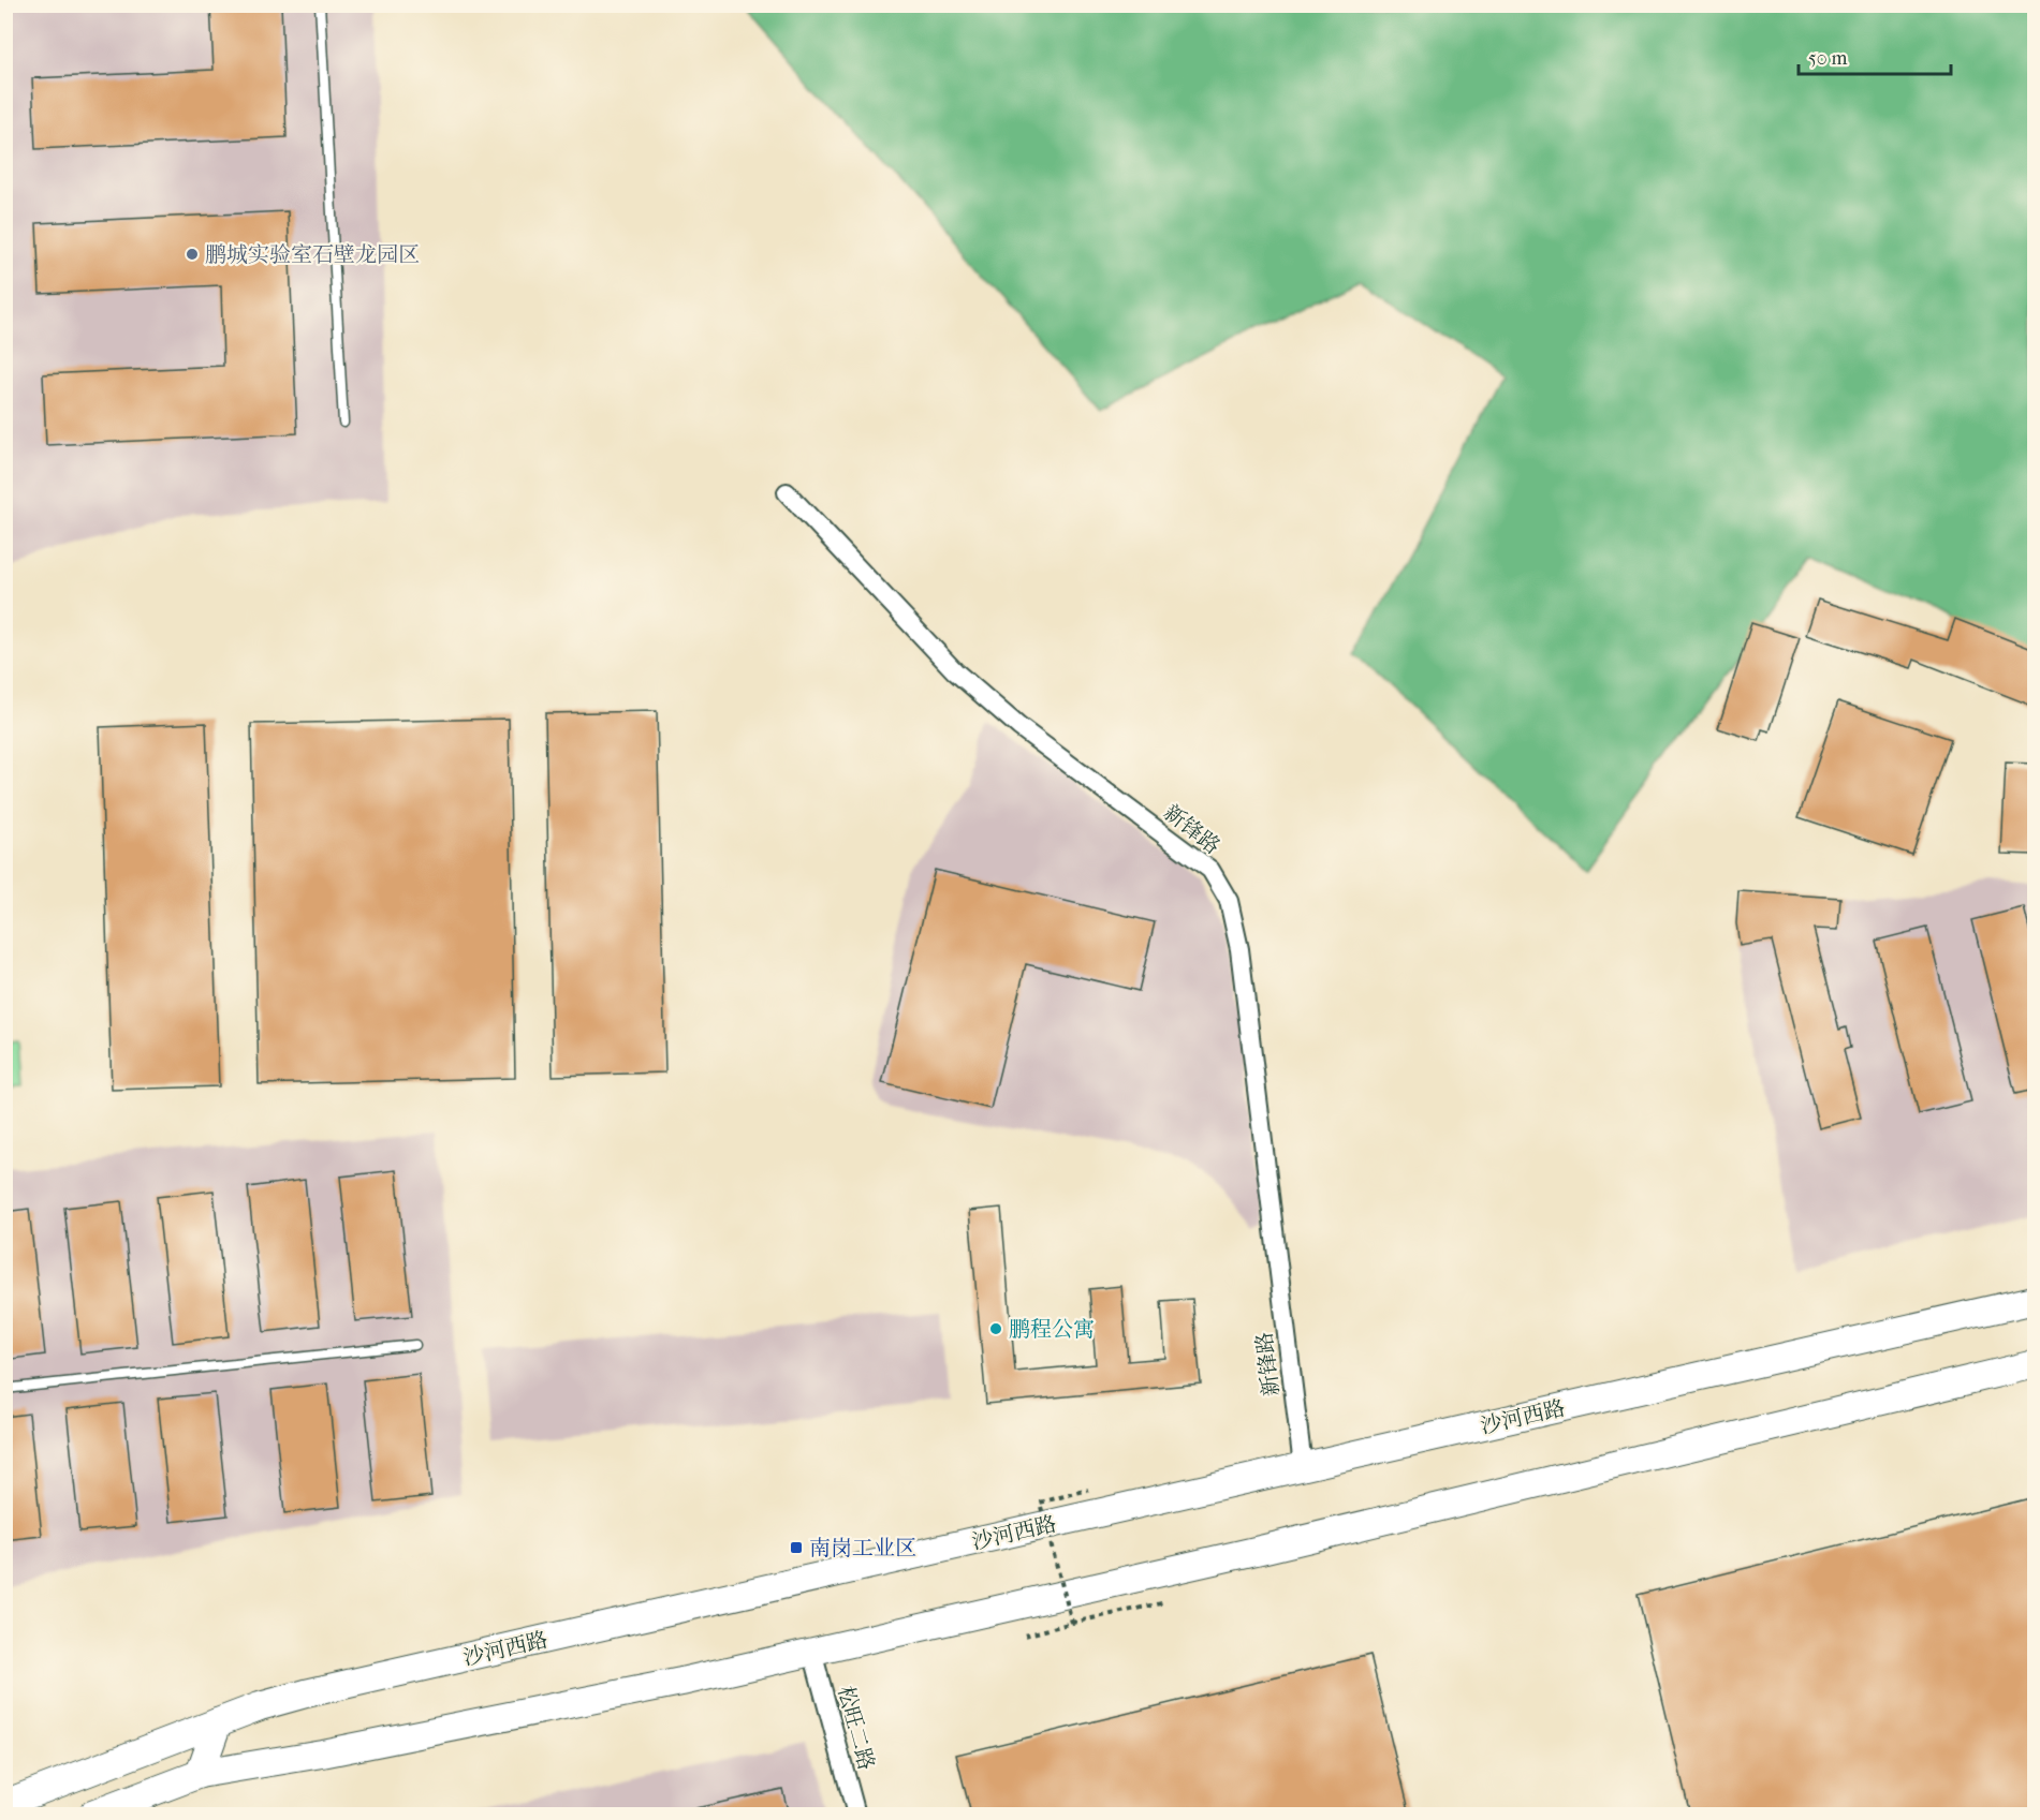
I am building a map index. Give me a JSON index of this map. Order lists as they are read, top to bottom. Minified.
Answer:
{"streets":{"main road":["沙河西路"],"street":["新锋路","松旺二路"]},"crossings":[["新锋路","沙河西路"]],"places":{"other":["鹏城实验室石壁龙园区","鹏程公寓"],"transit":["南岗工业区"]},"scale_bar":"50 m"}
